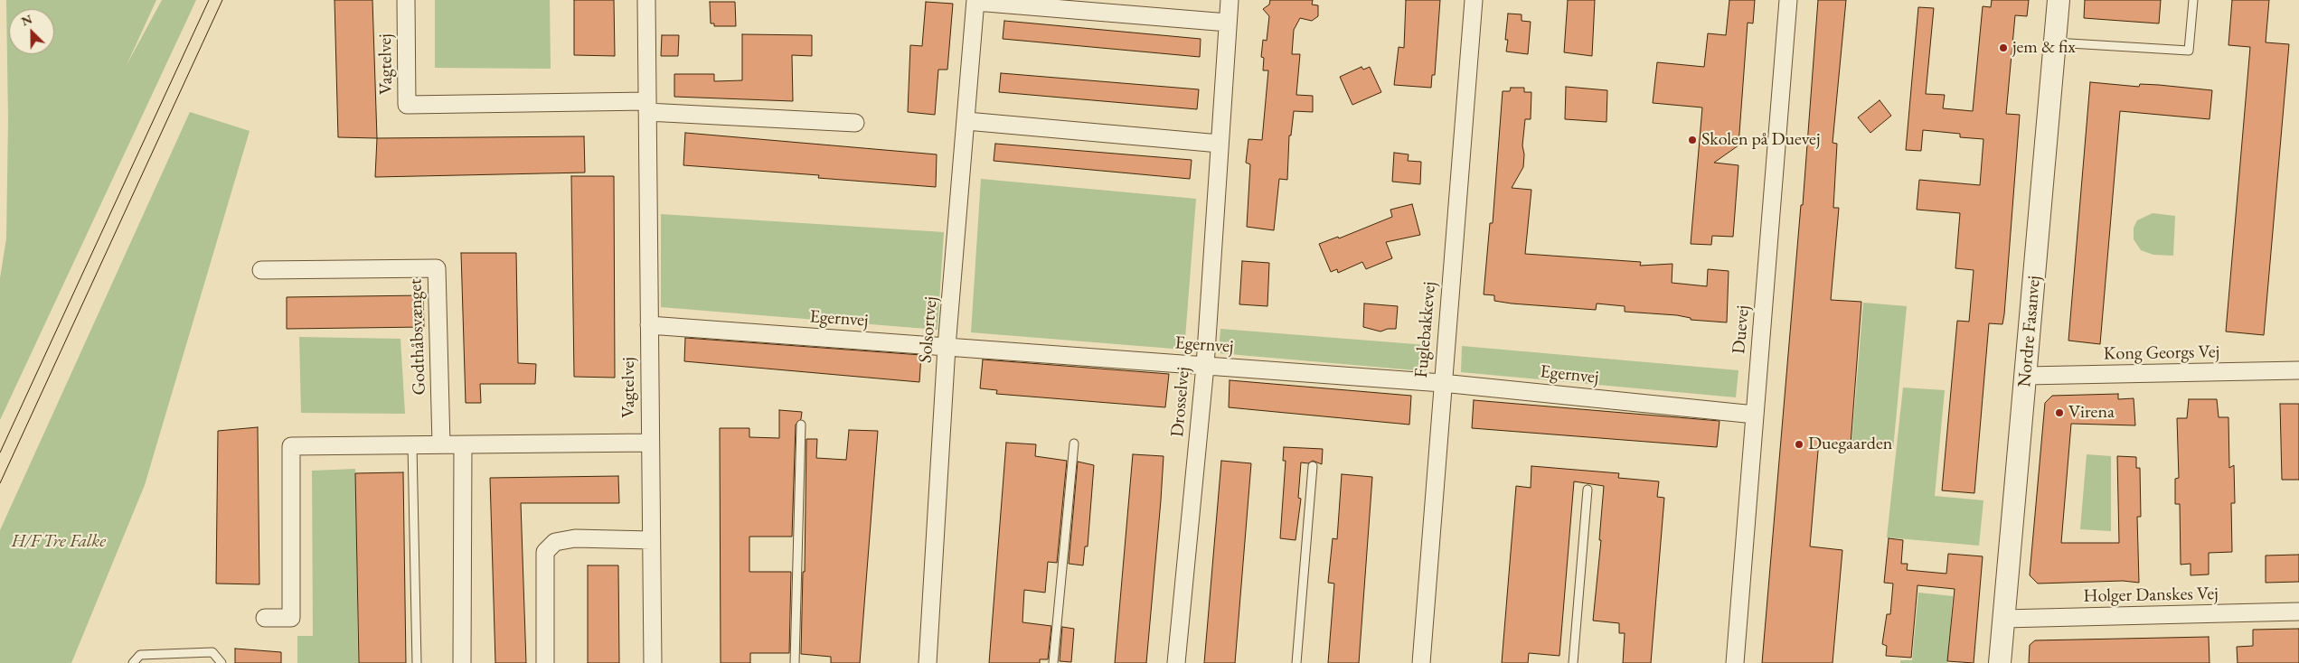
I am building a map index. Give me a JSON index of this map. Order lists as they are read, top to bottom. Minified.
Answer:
{"streets":{"street":["Vagtelvej","Egernvej","Solsortvej","Fuglebakkevej","Duevej","Nordre Fasanvej","Godthåbsvænget","Kong Georgs Vej","Drosselvej","Holger Danskes Vej"]},"crossings":[["Vagtelvej","Egernvej"],["Egernvej","Solsortvej"],["Egernvej","Fuglebakkevej"],["Egernvej","Duevej"],["Egernvej","Drosselvej"],["Nordre Fasanvej","Kong Georgs Vej"],["Nordre Fasanvej","Holger Danskes Vej"]],"parks":["H/F Tre Falke"],"places":["jem & fix","Skolen på Duevej","Virena","Duegaarden"],"north":"top left"}
